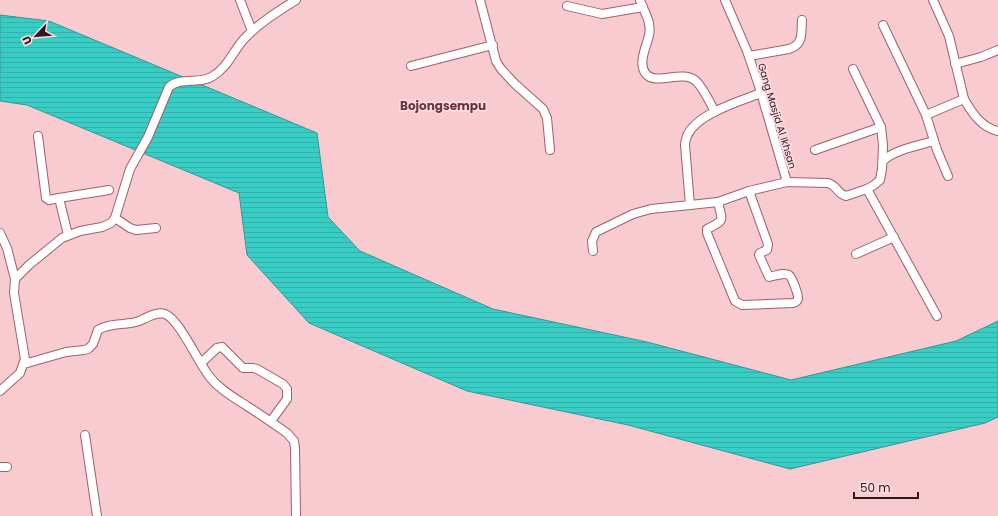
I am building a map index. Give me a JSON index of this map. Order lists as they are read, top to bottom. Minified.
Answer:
{"streets":{"street":["Gang Masjid Al Ikhsan"]},"districts":["Bojongsempu"],"scale_bar":"50 m","north":"bottom left"}
